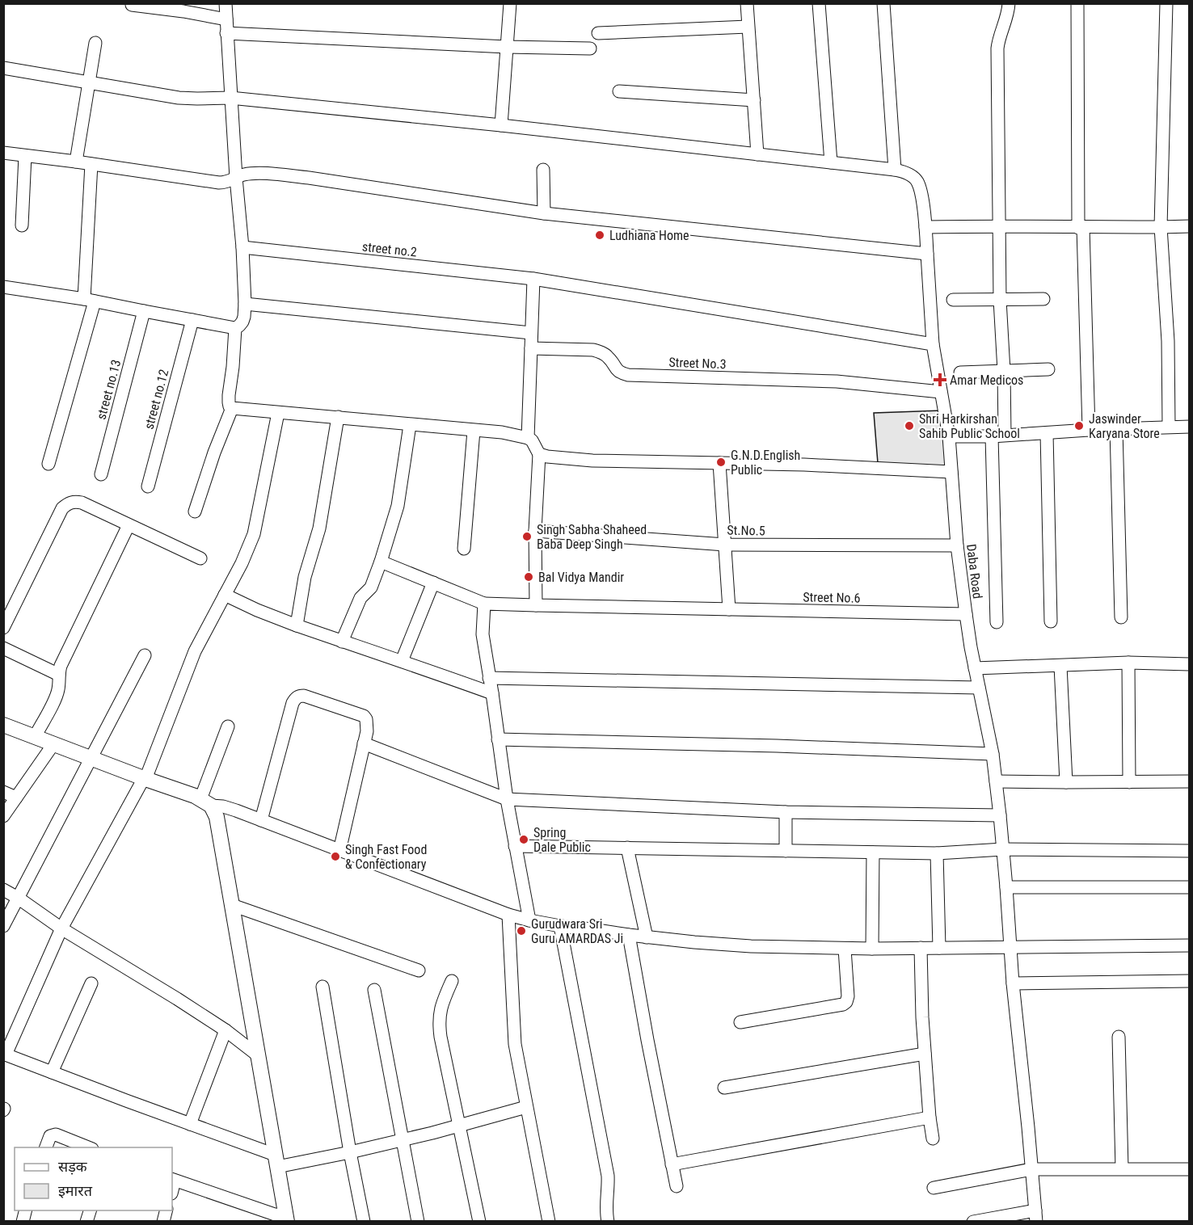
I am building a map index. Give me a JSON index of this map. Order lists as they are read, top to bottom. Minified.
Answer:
{"streets":{"street":["street no.2","Street No.3","street no.13","street no.12","St.No.5","Daba Road","Street No.6"]},"crossings":[["street no.2","Daba Road"],["Street No.3","Daba Road"],["St.No.5","Daba Road"],["Daba Road","Street No.6"]],"places":{"other":["Ludhiana Home","Shri Harkirshan Sahib Public School","Jaswinder Karyana Store","G.N.D.English Public","Singh Sabha Shaheed Baba Deep Singh","Bal Vidya Mandir","Spring Dale Public","Singh Fast Food & Confectionary","Gurudwara Sri Guru AMARDAS Ji"],"health":["Amar Medicos"]},"legend":["सड़क","इमारत"]}
